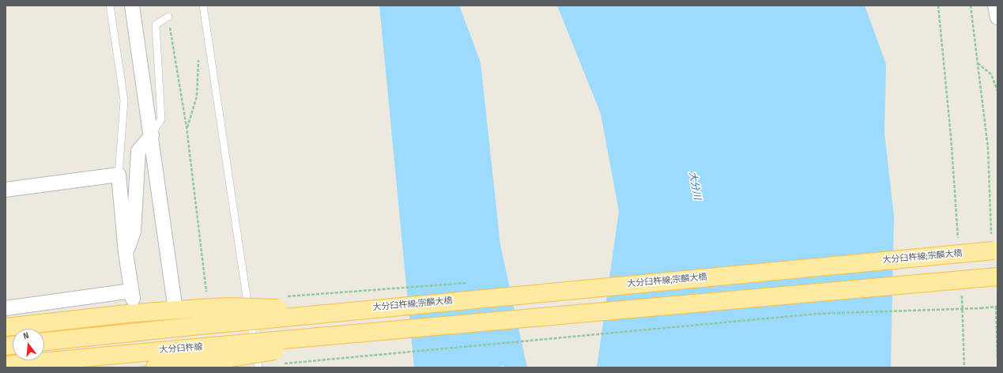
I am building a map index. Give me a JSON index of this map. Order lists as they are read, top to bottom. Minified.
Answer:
{"streets":{"main road":["大分臼杵線;宗麟大橋","大分臼杵線"]},"water":["大分川"],"north":"top"}
